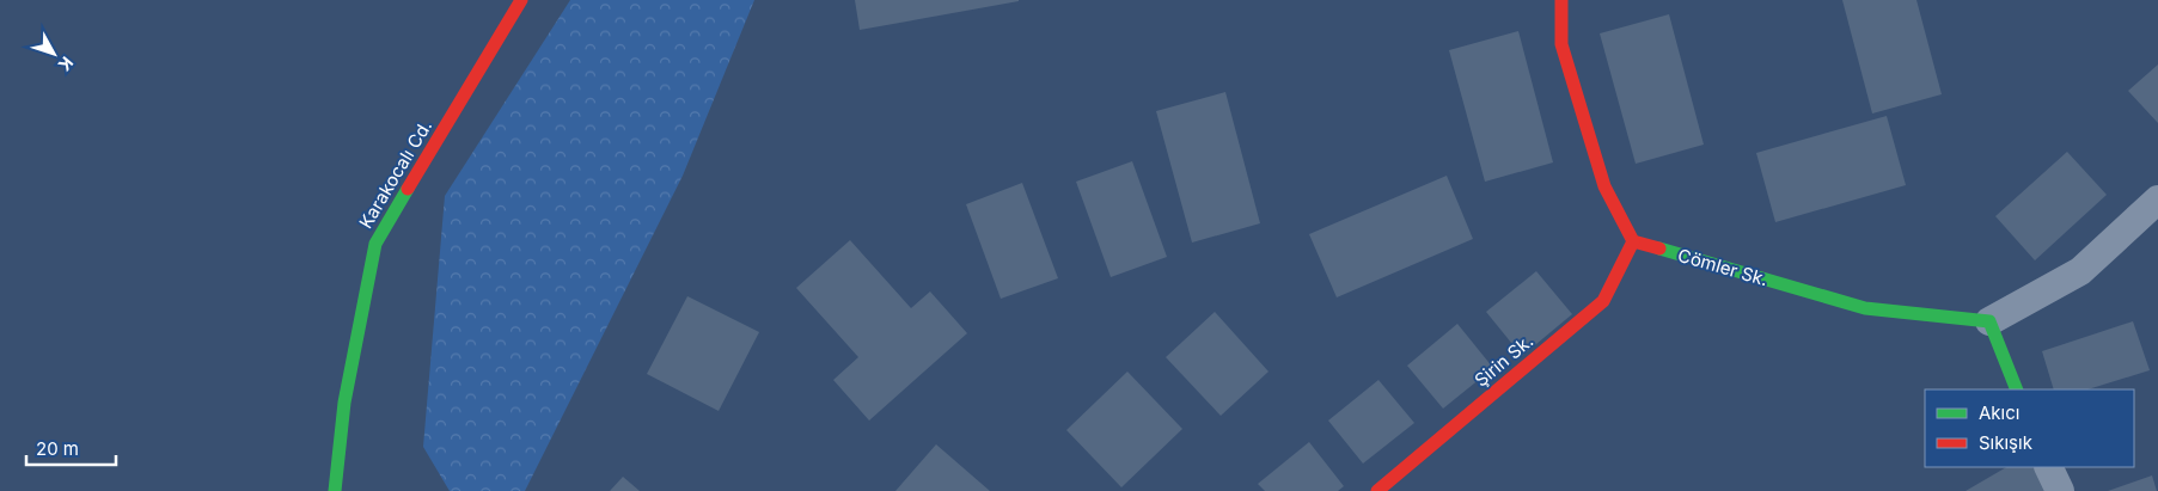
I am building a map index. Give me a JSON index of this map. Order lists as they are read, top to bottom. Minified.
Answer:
{"streets":{"street":["Karakocalı Cd.","Cömler Sk.","Şirin Sk."]},"crossings":[["Cömler Sk.","Şirin Sk."]],"legend":["Akıcı","Sıkışık"],"scale_bar":"20 m","north":"bottom right"}
